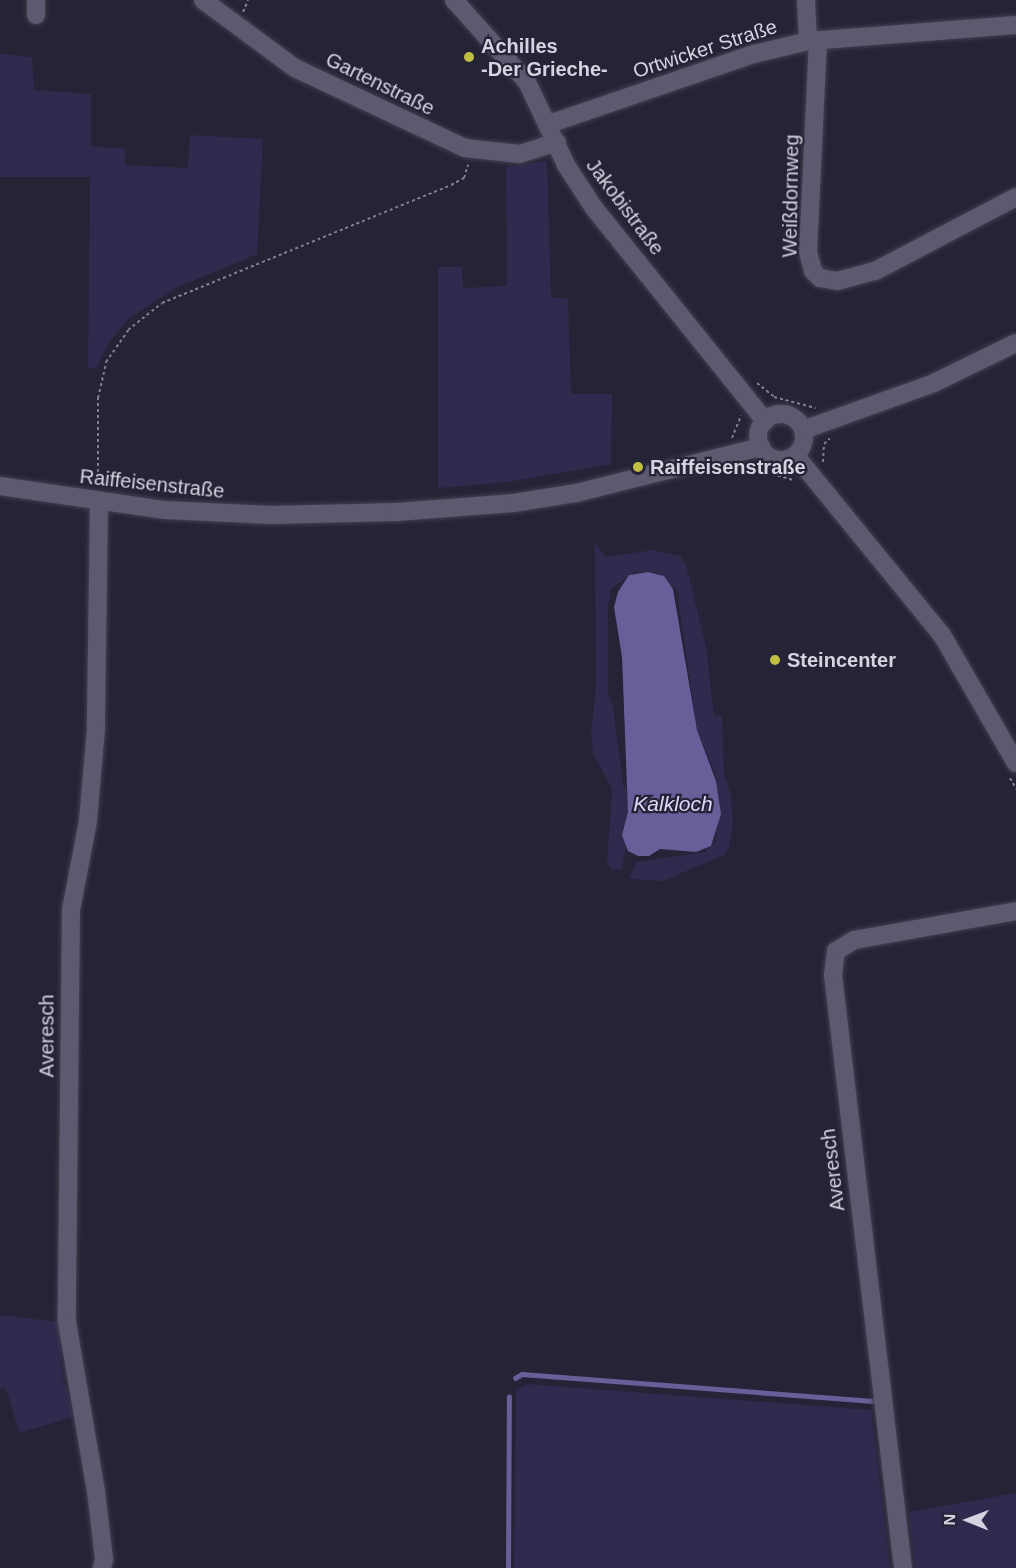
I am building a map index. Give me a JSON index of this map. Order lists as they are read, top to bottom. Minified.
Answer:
{"streets":{"street":["Ortwicker Straße","Gartenstraße","Weißdornweg","Jakobistraße","Raiffeisenstraße","Averesch"]},"crossings":[["Ortwicker Straße","Weißdornweg"],["Ortwicker Straße","Jakobistraße"],["Gartenstraße","Jakobistraße"],["Jakobistraße","Raiffeisenstraße"],["Raiffeisenstraße","Averesch"]],"water":["Kalkloch"],"places":["Achilles -Der Grieche-","Raiffeisenstraße","Steincenter"],"north":"left"}
